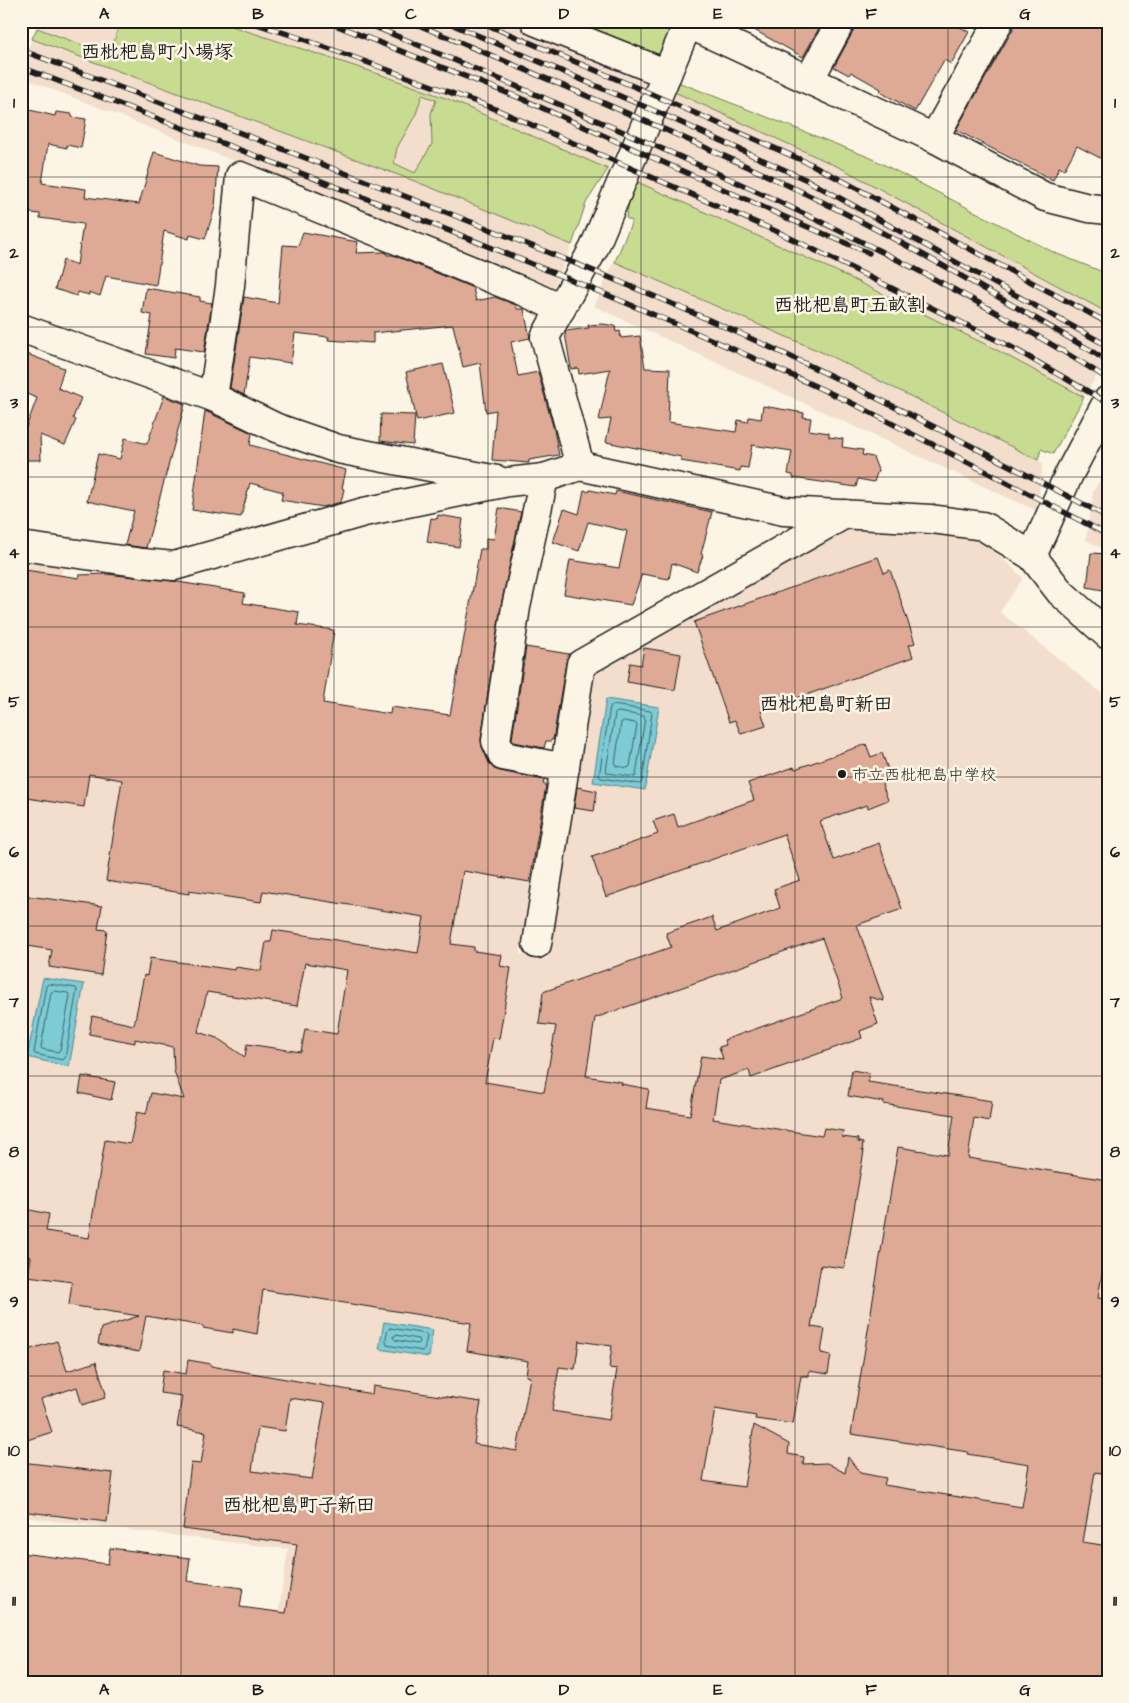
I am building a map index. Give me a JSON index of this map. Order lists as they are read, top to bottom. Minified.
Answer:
{"districts":["西枇杷島町小場塚","西枇杷島町五畝割","西枇杷島町新田","西枇杷島町子新田"],"places":["市立西枇杷島中学校"],"grid":{"columns":["A","B","C","D","E","F","G"],"rows":["1","2","3","4","5","6","7","8","9","10","11"]}}
